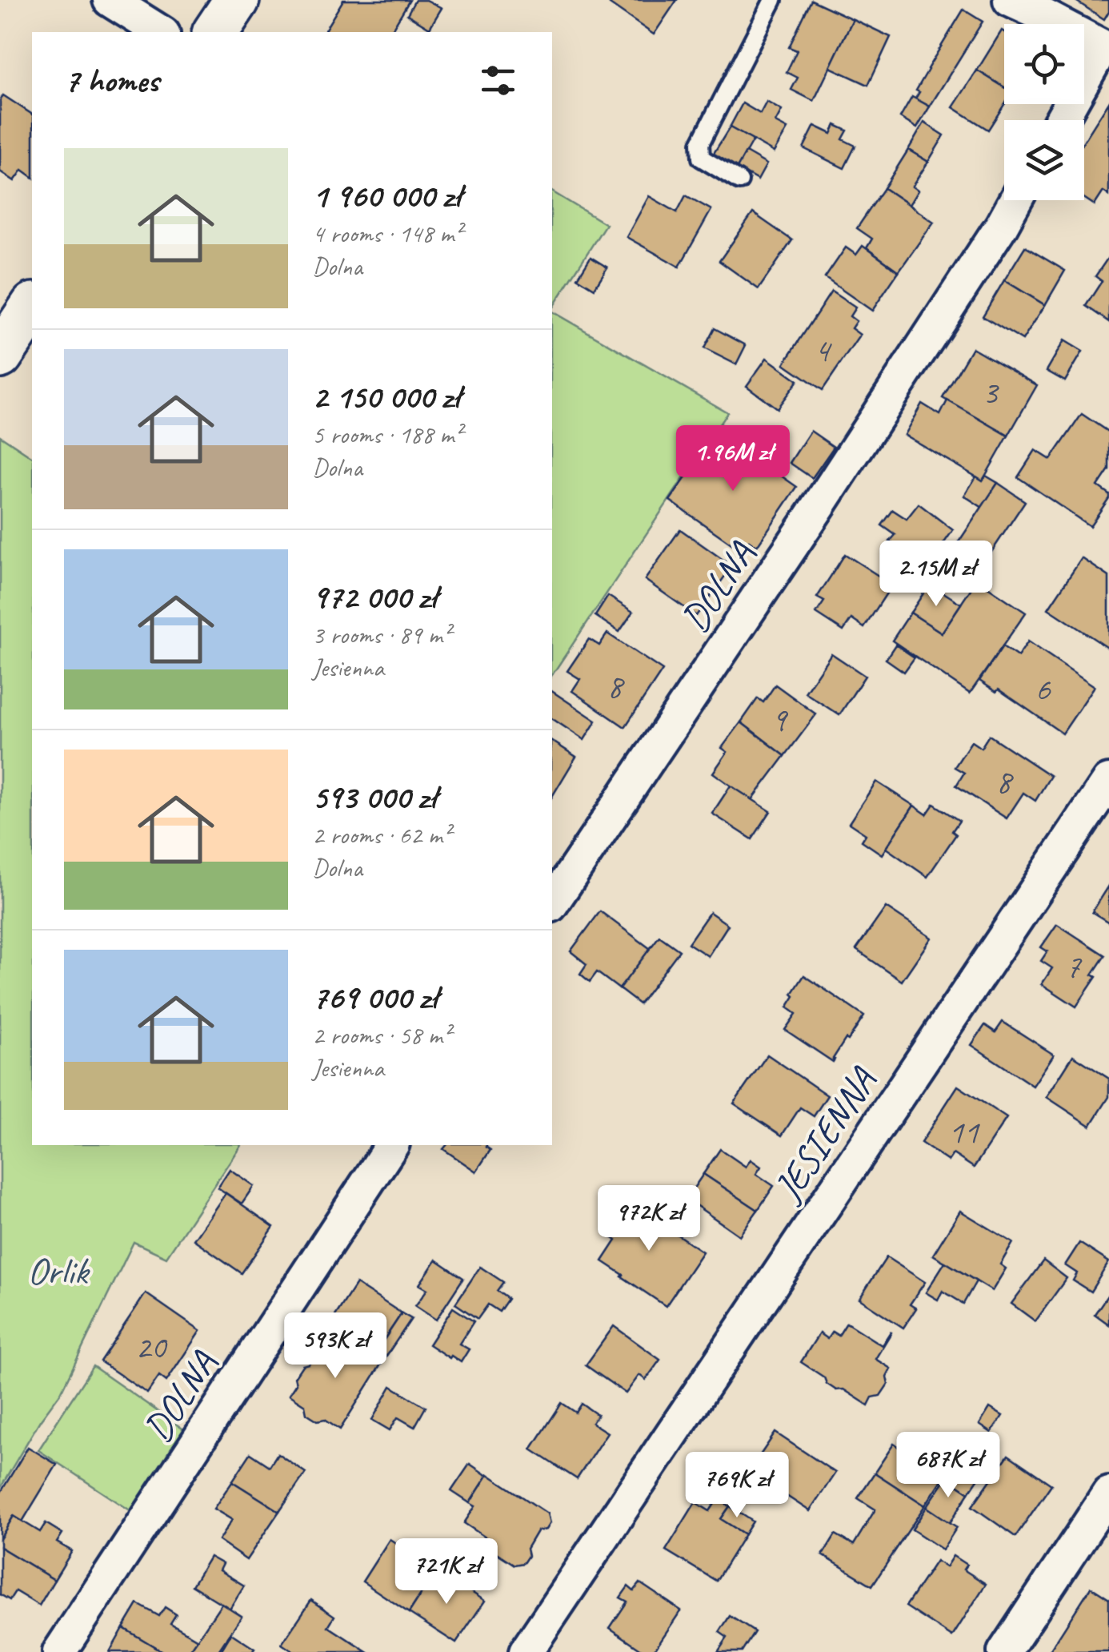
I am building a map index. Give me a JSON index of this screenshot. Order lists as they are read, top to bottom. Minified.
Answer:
{"streets":{"street":["DOLNA","JESIENNA"]},"parks":["Orlik"],"house_numbers":["4","3","8","6","9","8","7","11","20"],"page":{"heading":"7 homes","list":[{"name":"1 960 000 zł","note":"4 rooms · 148 m² · Dolna"},{"name":"2 150 000 zł","note":"5 rooms · 188 m² · Dolna"},{"name":"972 000 zł","note":"3 rooms · 89 m² · Jesienna"},{"name":"593 000 zł","note":"2 rooms · 62 m² · Dolna"},{"name":"769 000 zł","note":"2 rooms · 58 m² · Jesienna"}],"price":["1.96M zł","2.15M zł","972K zł","593K zł","687K zł","769K zł","721K zł"]}}
